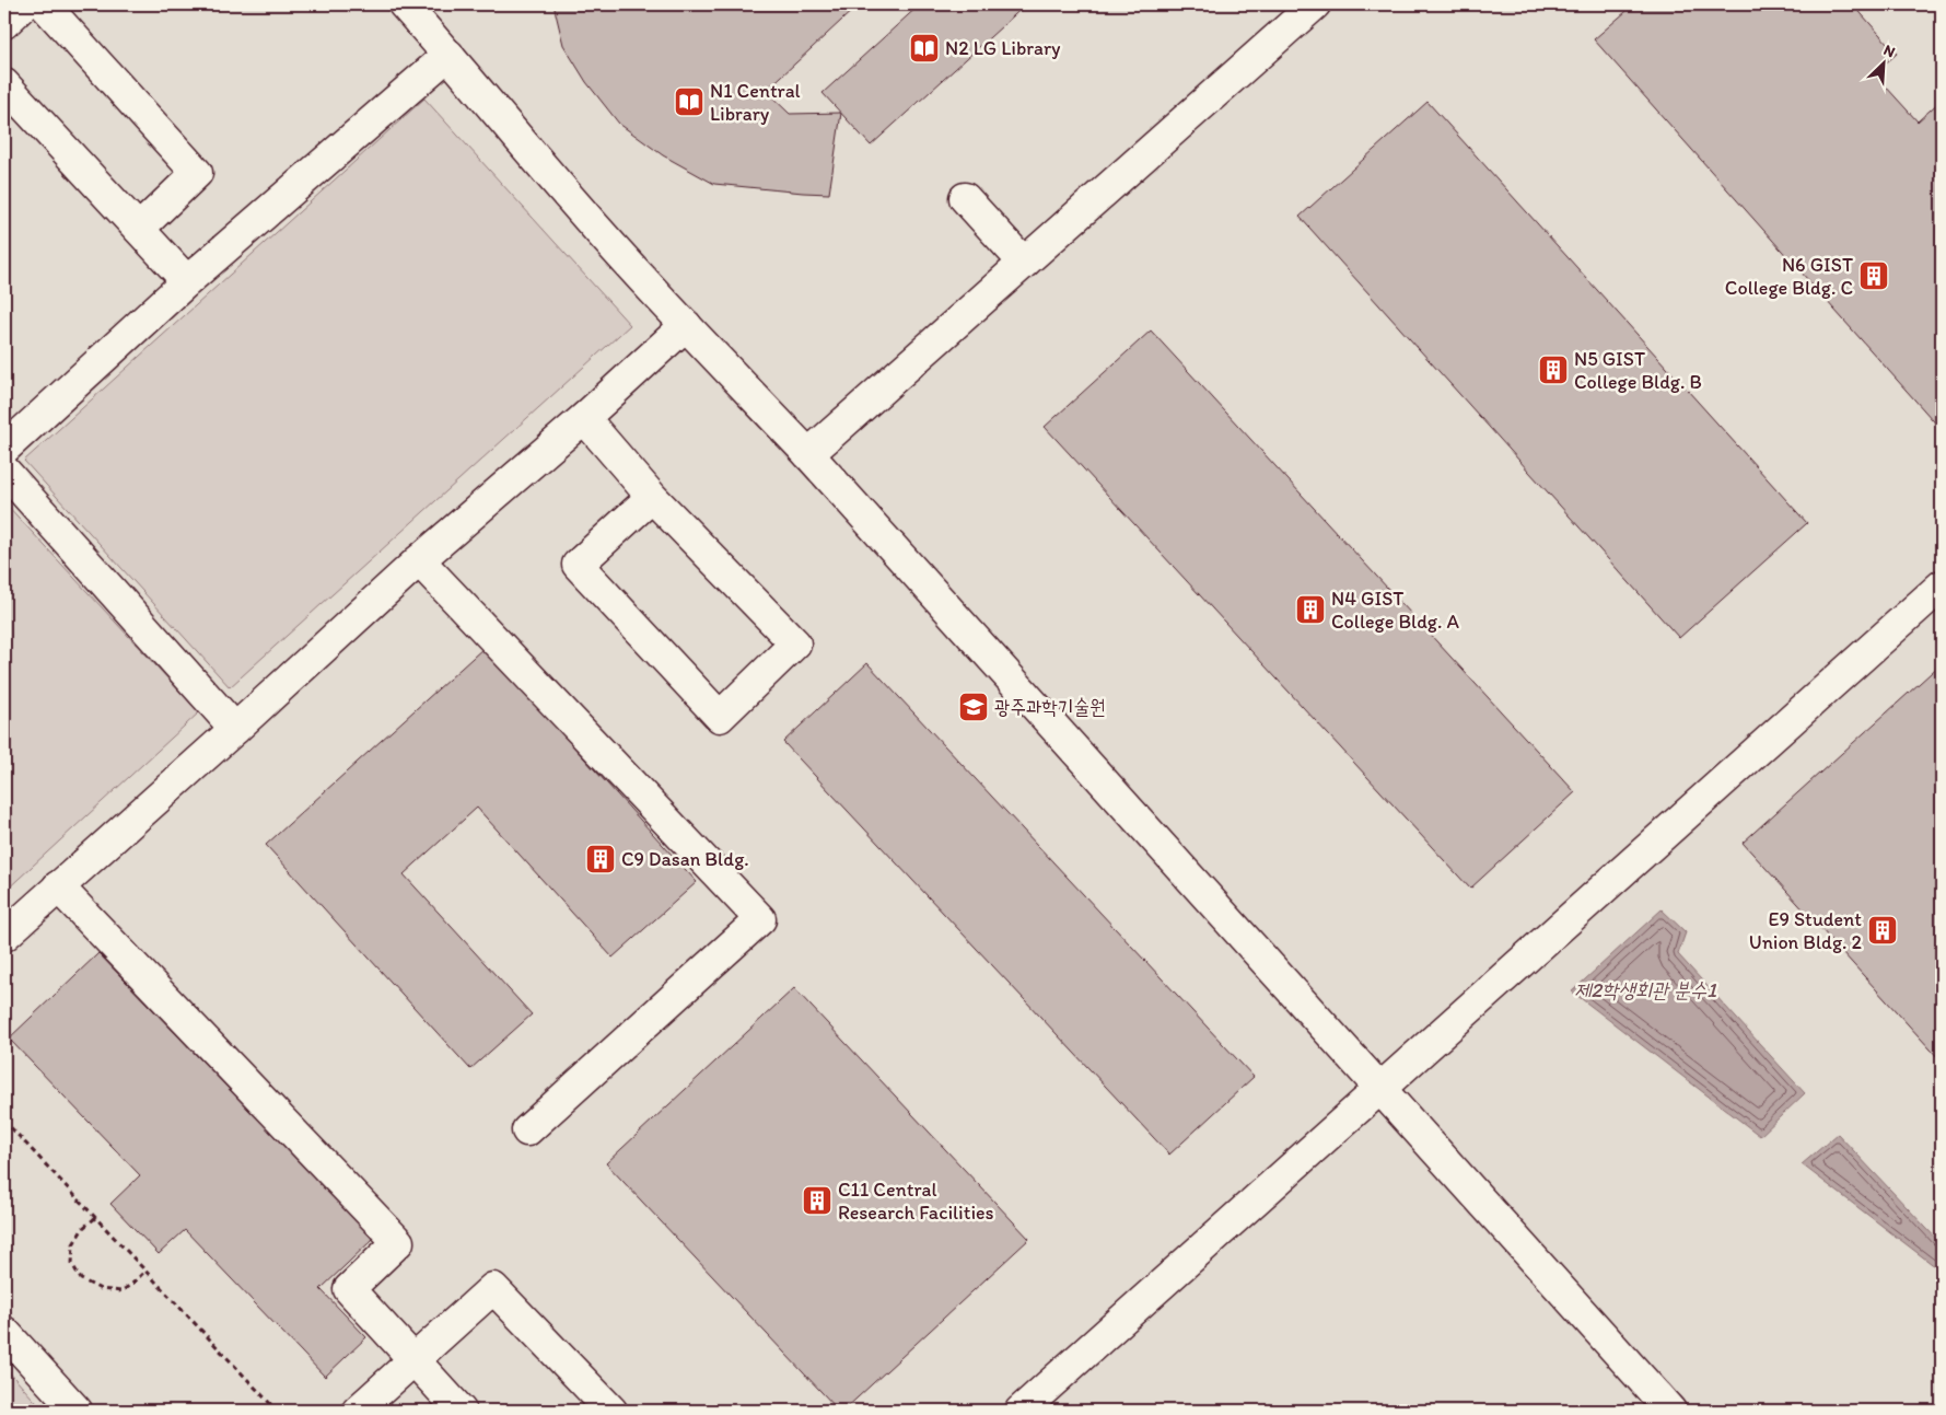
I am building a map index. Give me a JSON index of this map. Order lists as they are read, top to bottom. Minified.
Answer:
{"water":["제2학생회관 분수1"],"places":{"library":["N2 LG Library","N1 Central Library"],"building":["N6 GIST College Bldg. C","N5 GIST College Bldg. B","N4 GIST College Bldg. A","C9 Dasan Bldg.","E9 Student Union Bldg. 2","C11 Central Research Facilities"],"school or university":["광주과학기술원"]},"north":"top right"}
